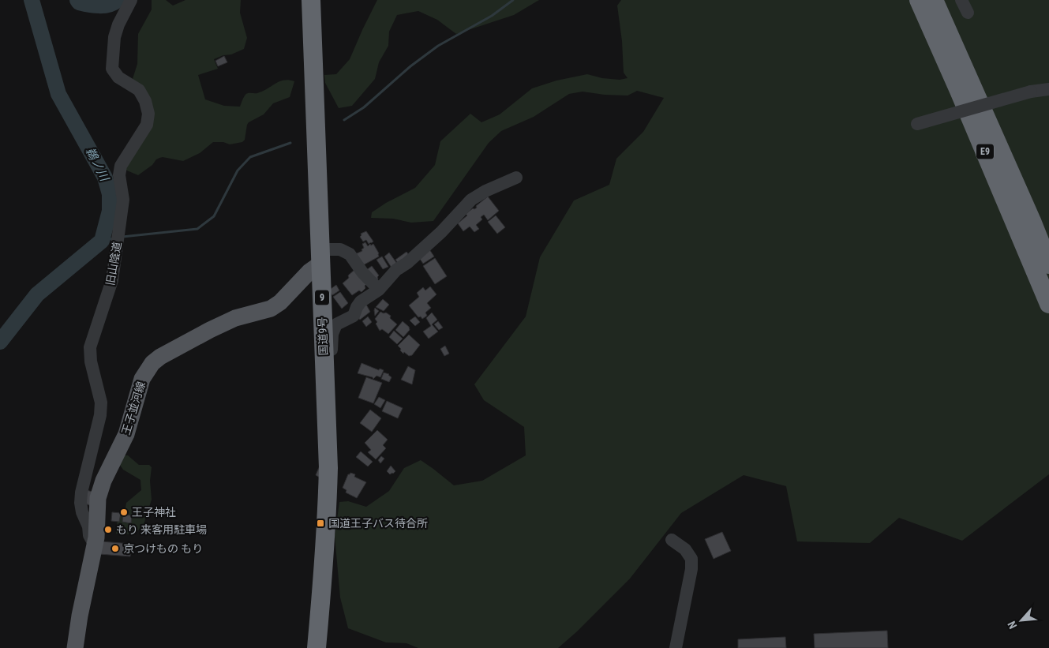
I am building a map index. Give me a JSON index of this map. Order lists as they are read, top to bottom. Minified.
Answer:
{"streets":{"highway":["E9","9","国道9号"],"main road":["王子並河線"],"street":["旧山陰道"]},"crossings":[["旧山陰道","王子並河線"],["国道9号","王子並河線"]],"water":["鵜ノ川"],"places":{"other":["王子神社","もり 来客用駐車場","京つけもの もり"],"transit":["国道王子バス待合所"]},"north":"bottom left"}
